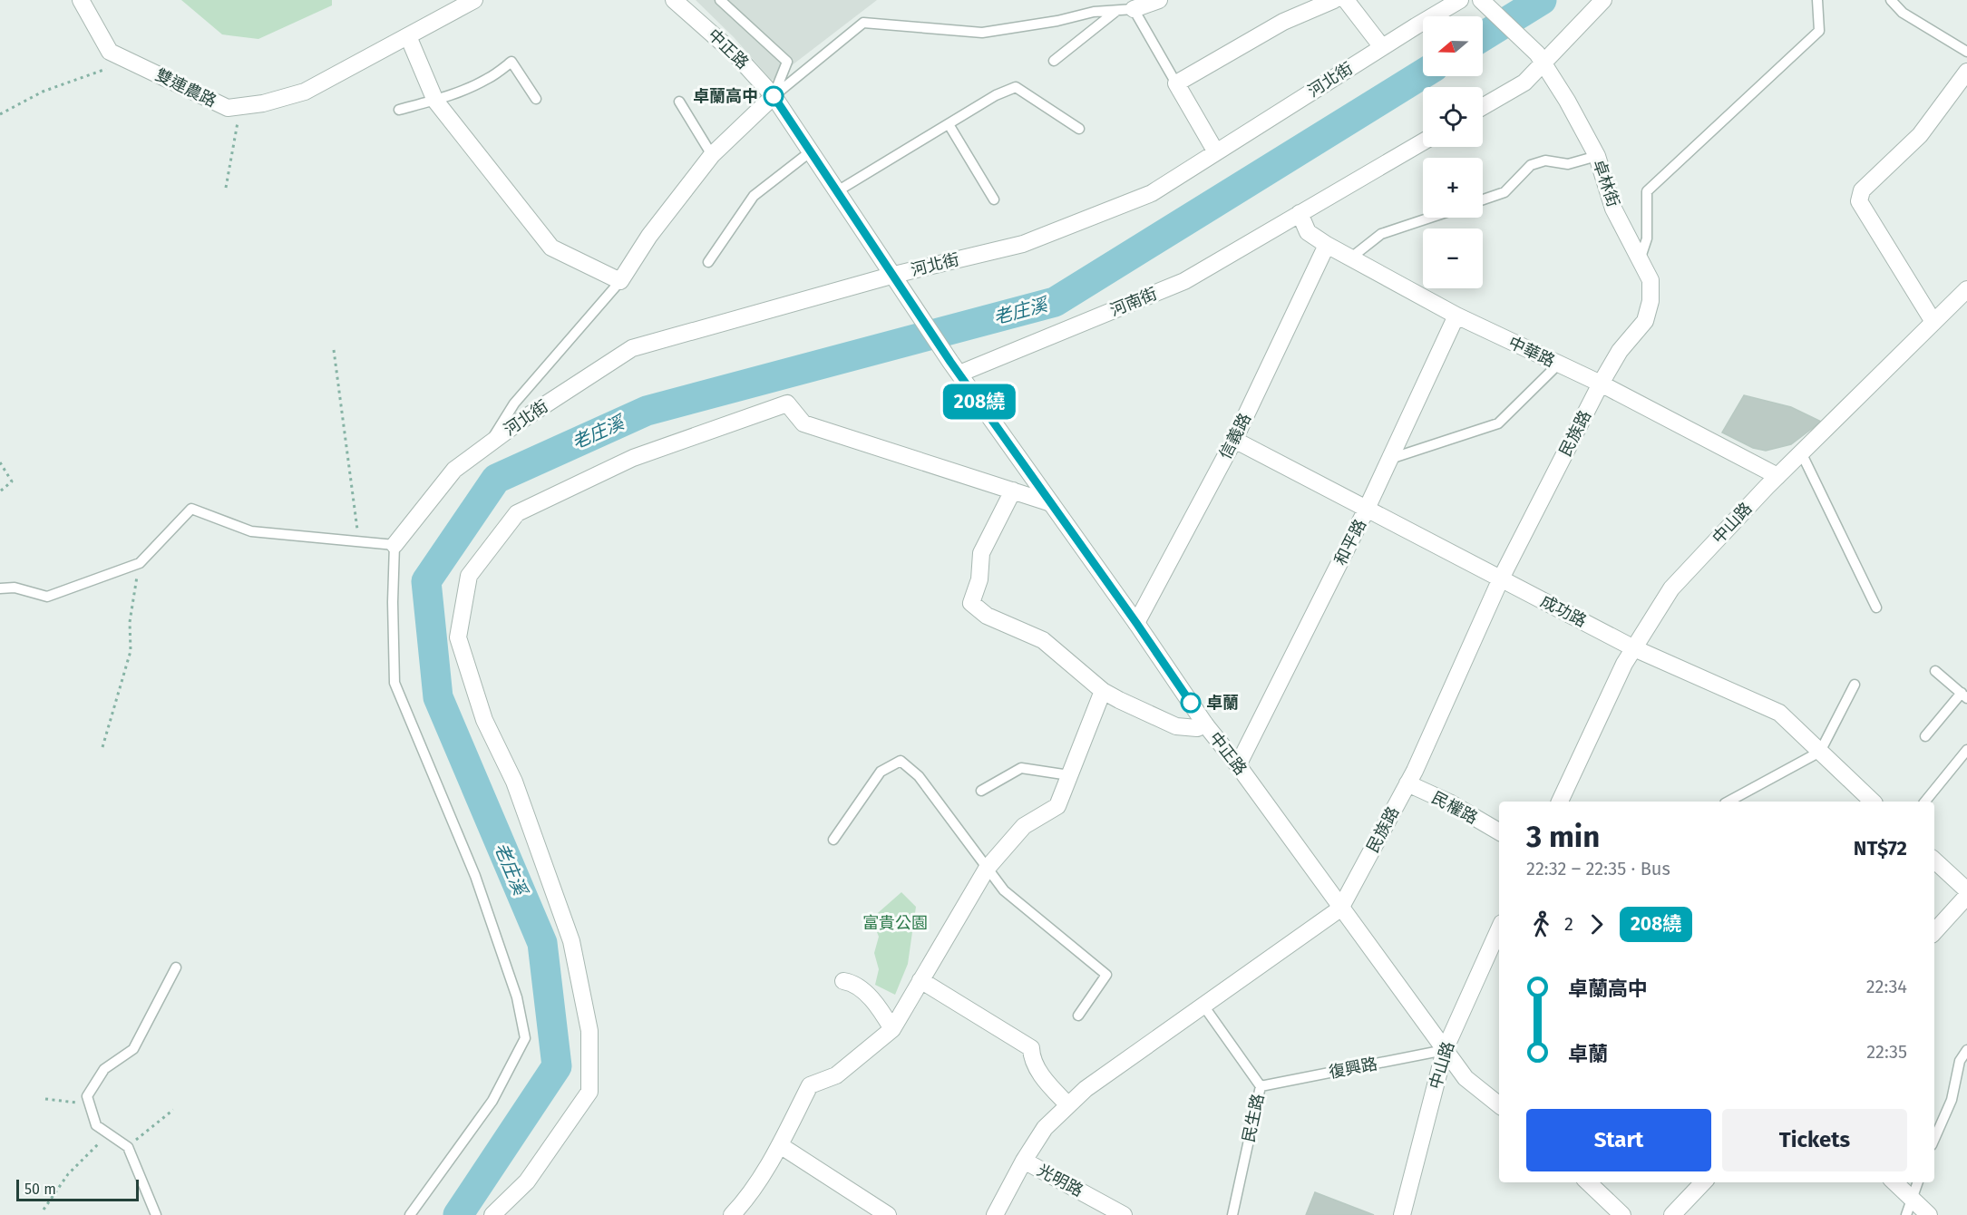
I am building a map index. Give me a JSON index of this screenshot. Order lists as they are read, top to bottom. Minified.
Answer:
{"streets":{"street":["中正路","河北街","雙連農路","卓林街","河南街","中華路","民族路","信義路","中山路","和平路","成功路","民權路","光明路"],"lane":["復興路","民生路"]},"crossings":[["中正路","河北街"],["中正路","河南街"],["中正路","民族路"],["中正路","信義路"],["中正路","中山路"],["中正路","和平路"],["中正路","復興路"],["卓林街","中華路"],["卓林街","民族路"],["河南街","中華路"],["中華路","民族路"],["中華路","信義路"],["中華路","中山路"],["中華路","和平路"],["民族路","成功路"],["民族路","民權路"],["民族路","民生路"],["民族路","光明路"],["信義路","成功路"],["中山路","成功路"],["中山路","復興路"],["和平路","成功路"],["復興路","民生路"]],"water":["老庄溪"],"parks":["富貴公園"],"places":["卓蘭高中","卓蘭"],"lines":["bus line 208繞"],"scale_bar":"50 m","north":"left","page":{"on_map":"208繞","map_buttons":["+","−"],"heading":["3 min","22:32 – 22:35 · Bus","NT$72"],"legs":["2","208繞"],"list":[{"name":"卓蘭高中","value":"22:34"},{"name":"卓蘭","value":"22:35"}],"buttons":["Start","Tickets"],"scale":"50 m"}}
